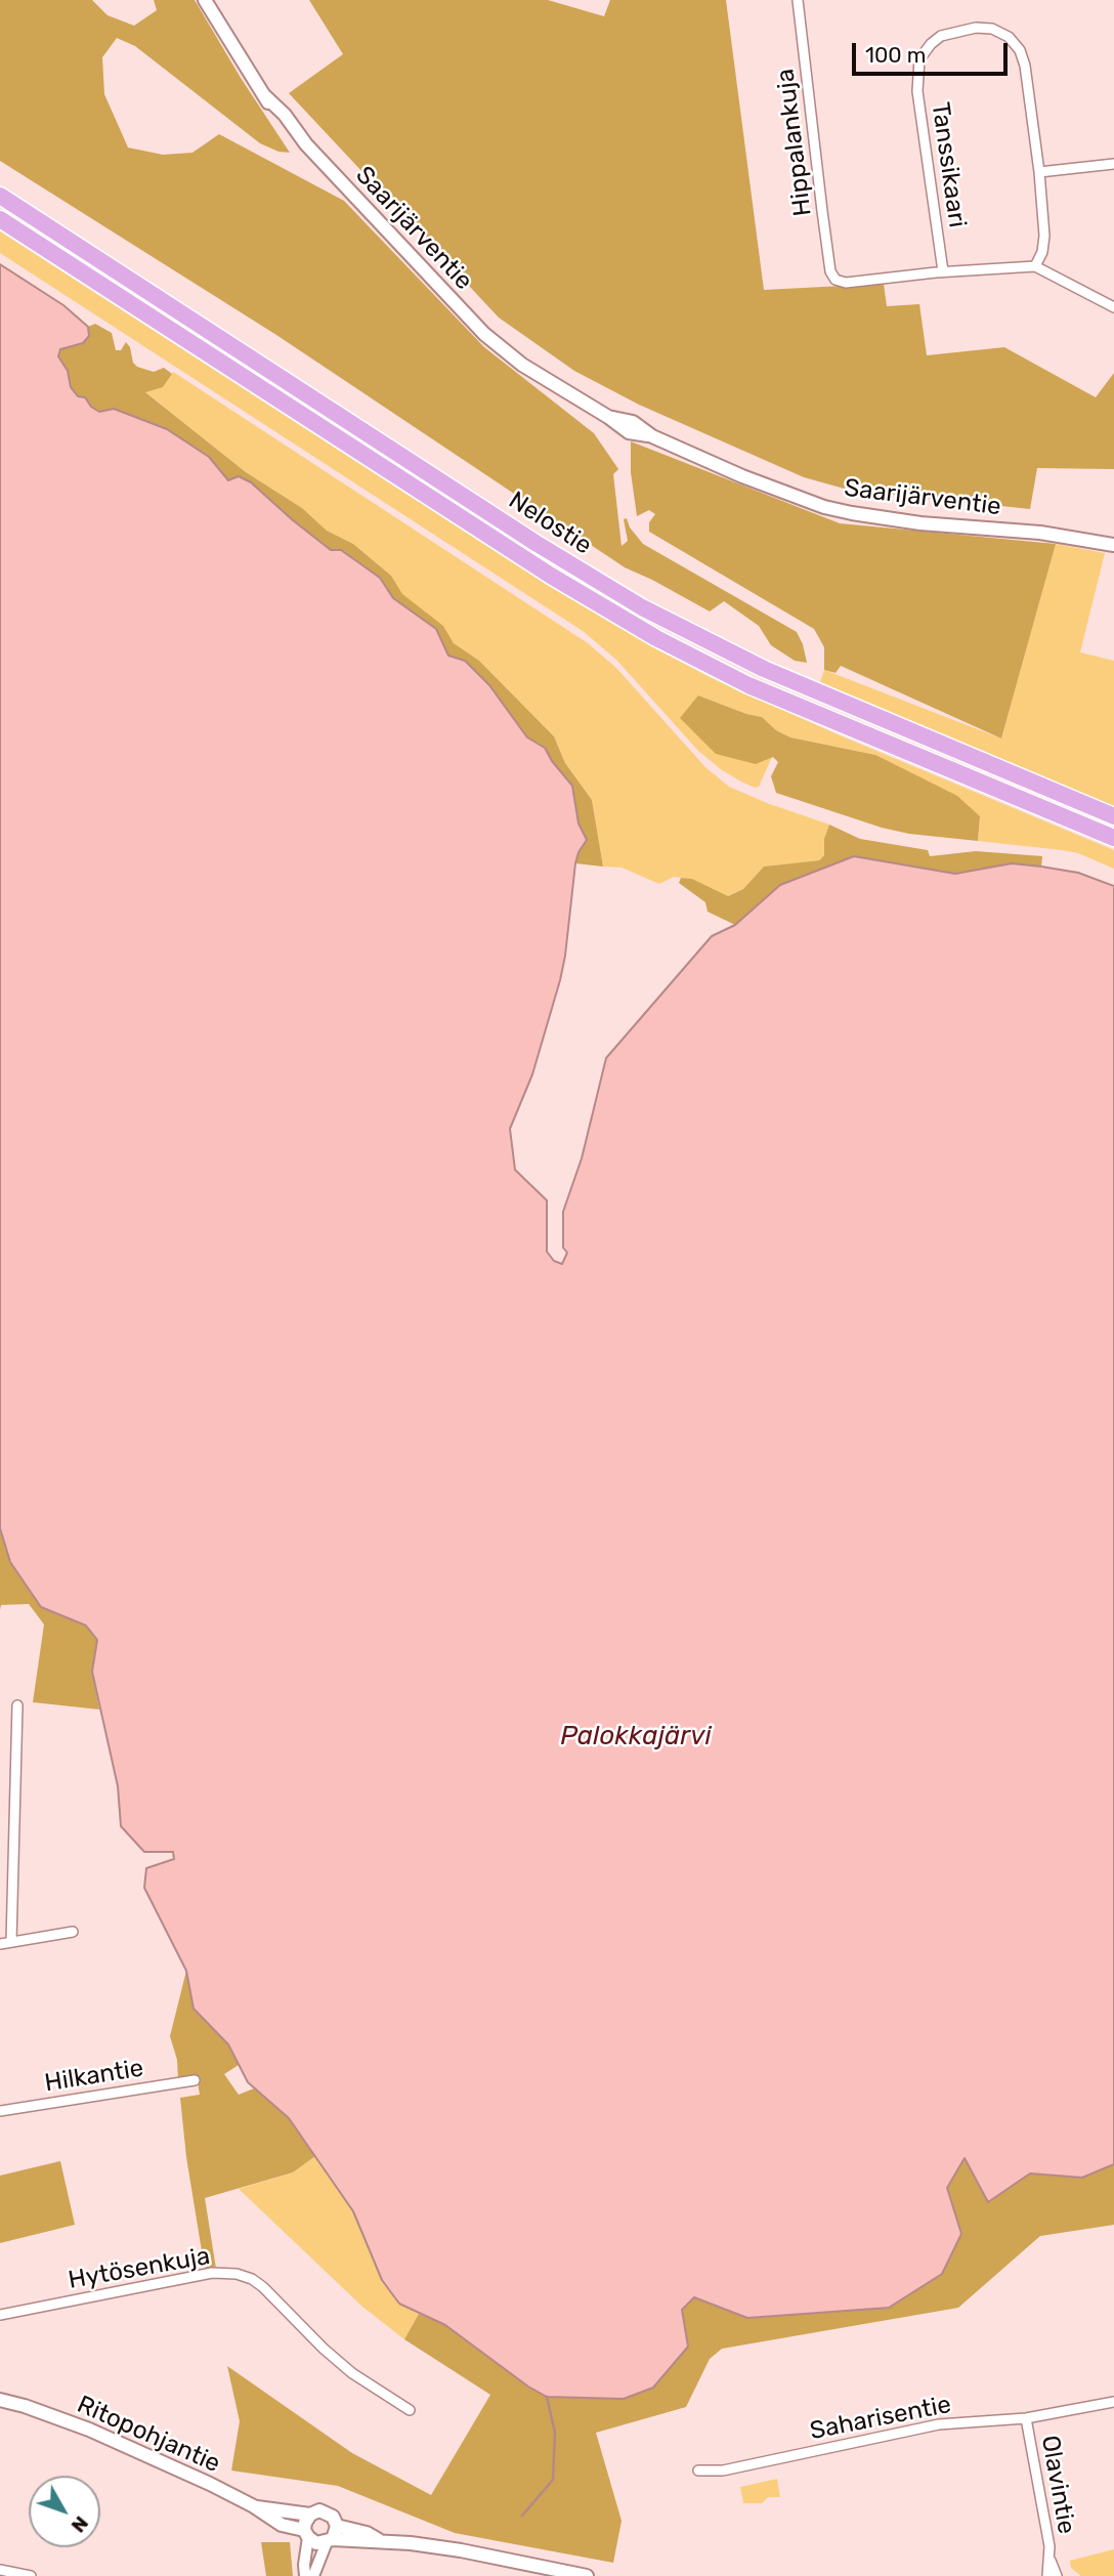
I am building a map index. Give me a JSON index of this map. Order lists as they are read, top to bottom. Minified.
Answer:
{"streets":{"highway":["Nelostie"],"main road":["Saarijärventie","Ritopohjantie"],"street":["Hippalankuja","Tanssikaari","Hilkantie","Hytösenkuja","Saharisentie","Olavintie"]},"crossings":[["Hippalankuja","Tanssikaari"],["Saharisentie","Olavintie"]],"water":["Palokkajärvi"],"scale_bar":"100 m","north":"bottom right"}
